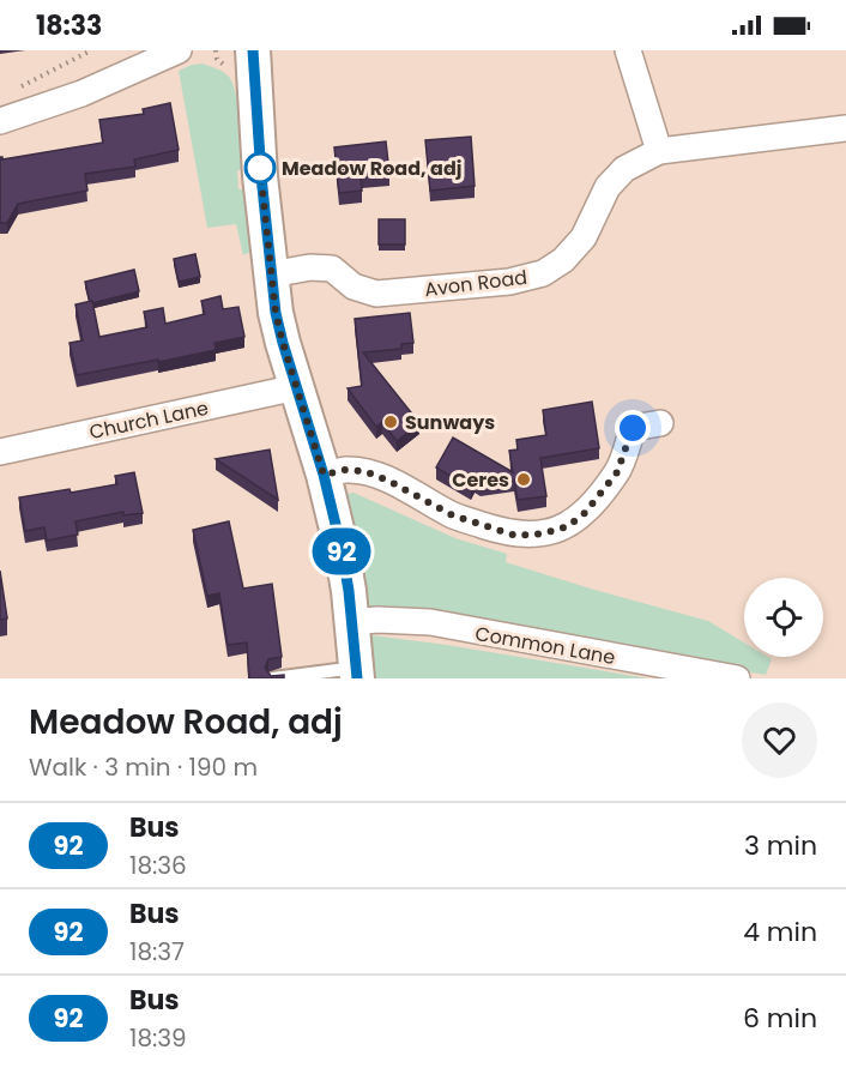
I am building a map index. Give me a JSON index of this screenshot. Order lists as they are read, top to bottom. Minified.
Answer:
{"streets":{"street":["Avon Road","Church Lane","Common Lane"]},"places":["Meadow Road, adj","Sunways","Ceres"],"lines":["bus line 92"],"page":{"status":"18:33","on_map":"92","heading":["Meadow Road, adj","Walk · 3 min · 190 m"],"list":[{"mark":"92","name":"Bus","note":"18:36","value":"3 min"},{"mark":"92","name":"Bus","note":"18:37","value":"4 min"},{"mark":"92","name":"Bus","note":"18:39","value":"6 min"}]}}
